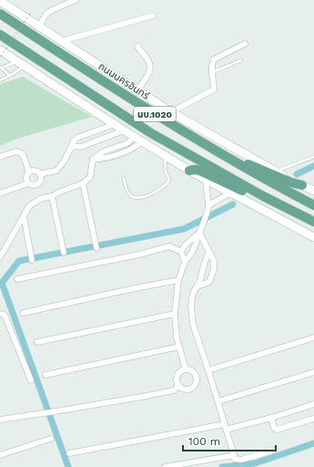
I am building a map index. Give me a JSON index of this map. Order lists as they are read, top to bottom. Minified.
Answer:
{"streets":{"main road":["ถนนนครอินทร์","นบ.1020"]},"scale_bar":"100 m"}
